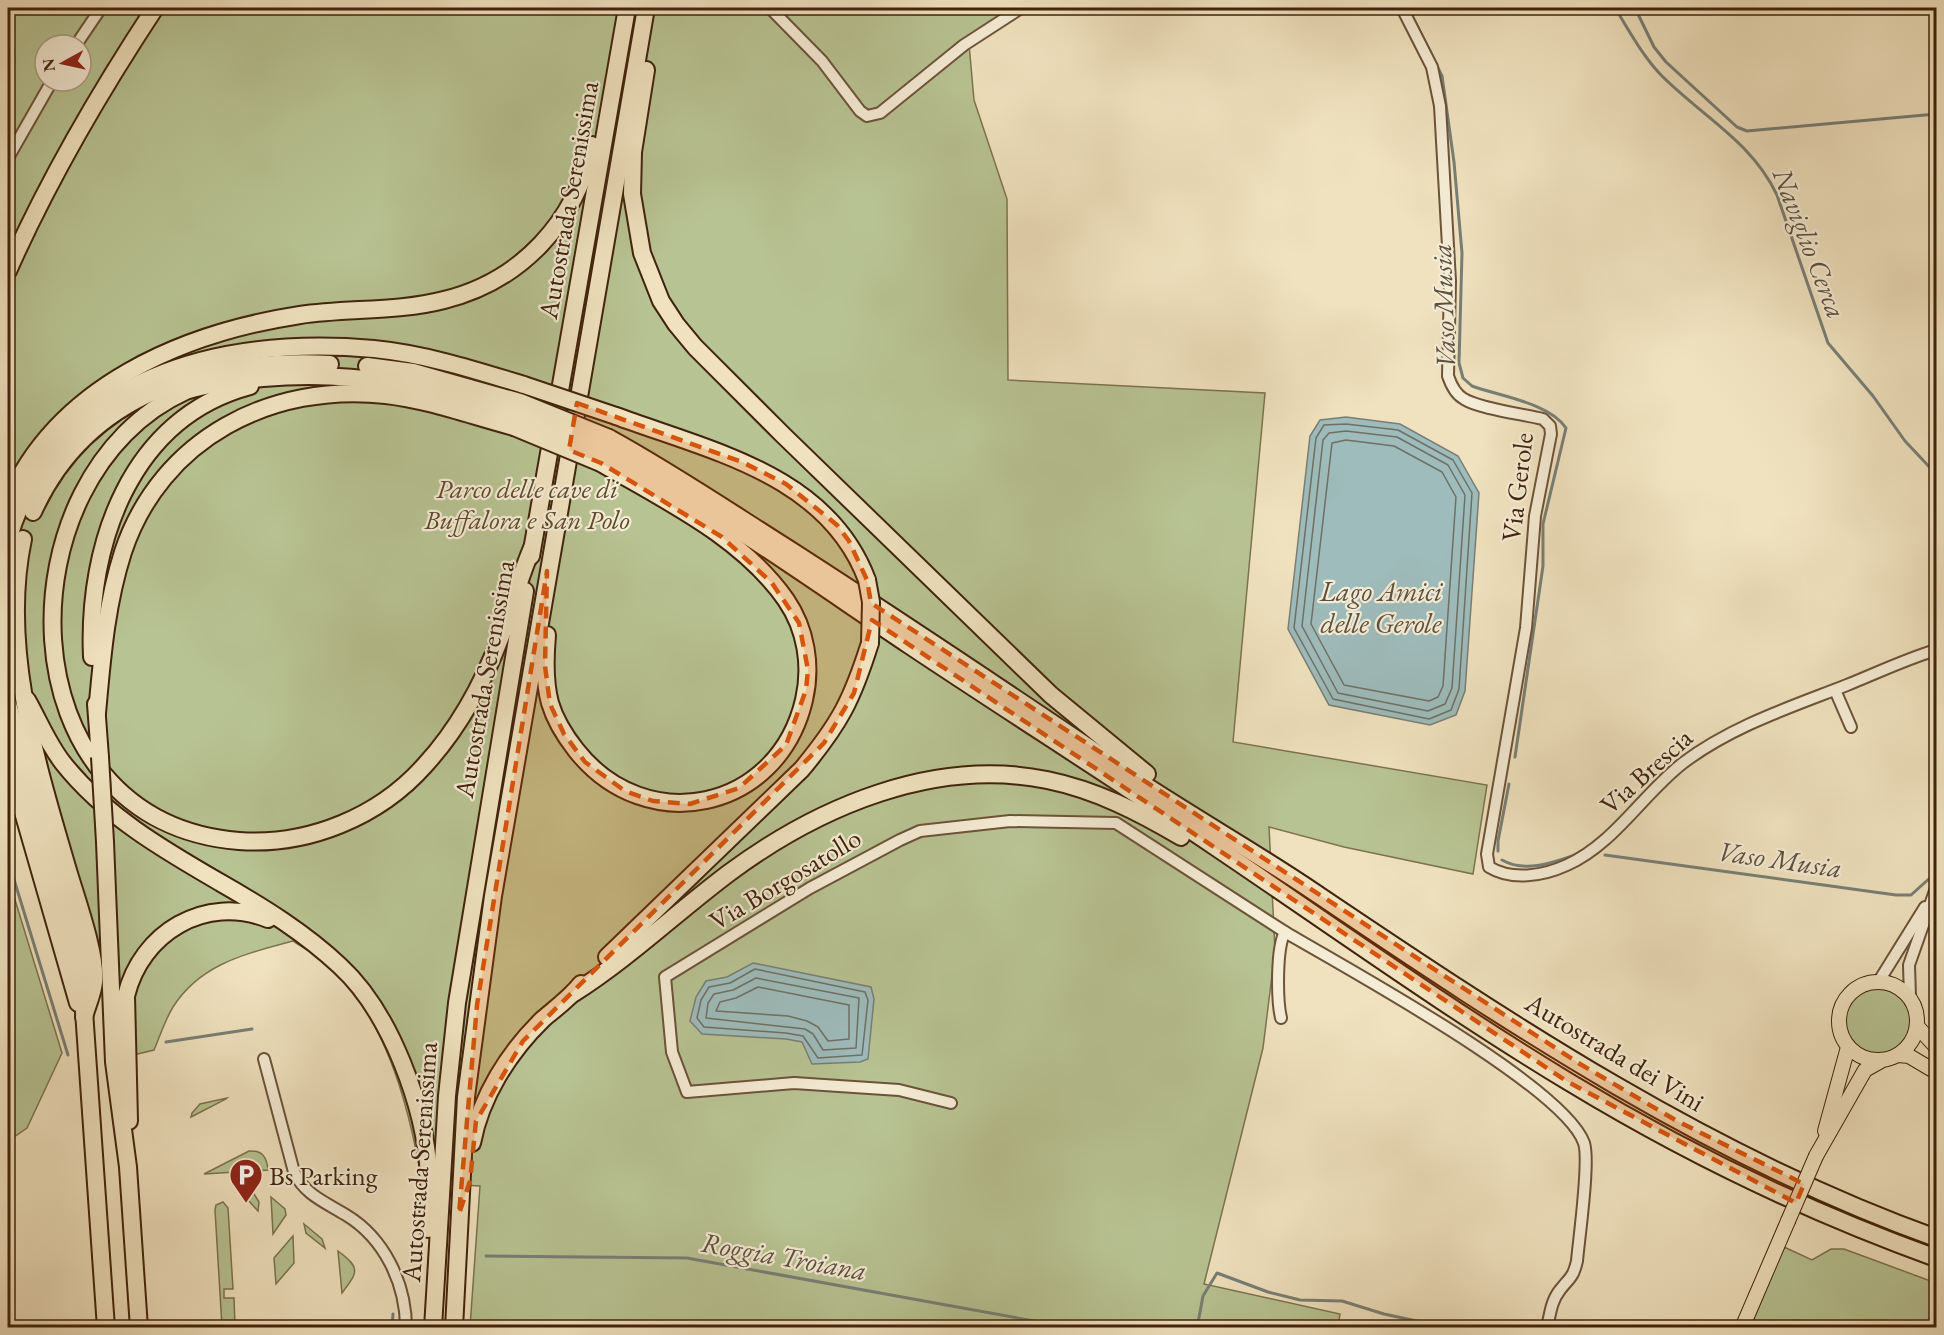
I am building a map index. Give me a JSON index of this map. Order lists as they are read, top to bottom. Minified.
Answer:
{"streets":{"highway":["Autostrada Serenissima","Autostrada dei Vini"],"street":["Via Gerole","Via Brescia","Via Borgosatollo"]},"crossings":[["Via Gerole","Via Brescia"]],"water":["Naviglio Cerca","Vaso Musia","Lago Amici delle Gerole","Roggia Troiana"],"parks":["Parco delle cave di Buffalora e San Polo"],"places":{"parking":["Bs Parking"]},"north":"left"}
